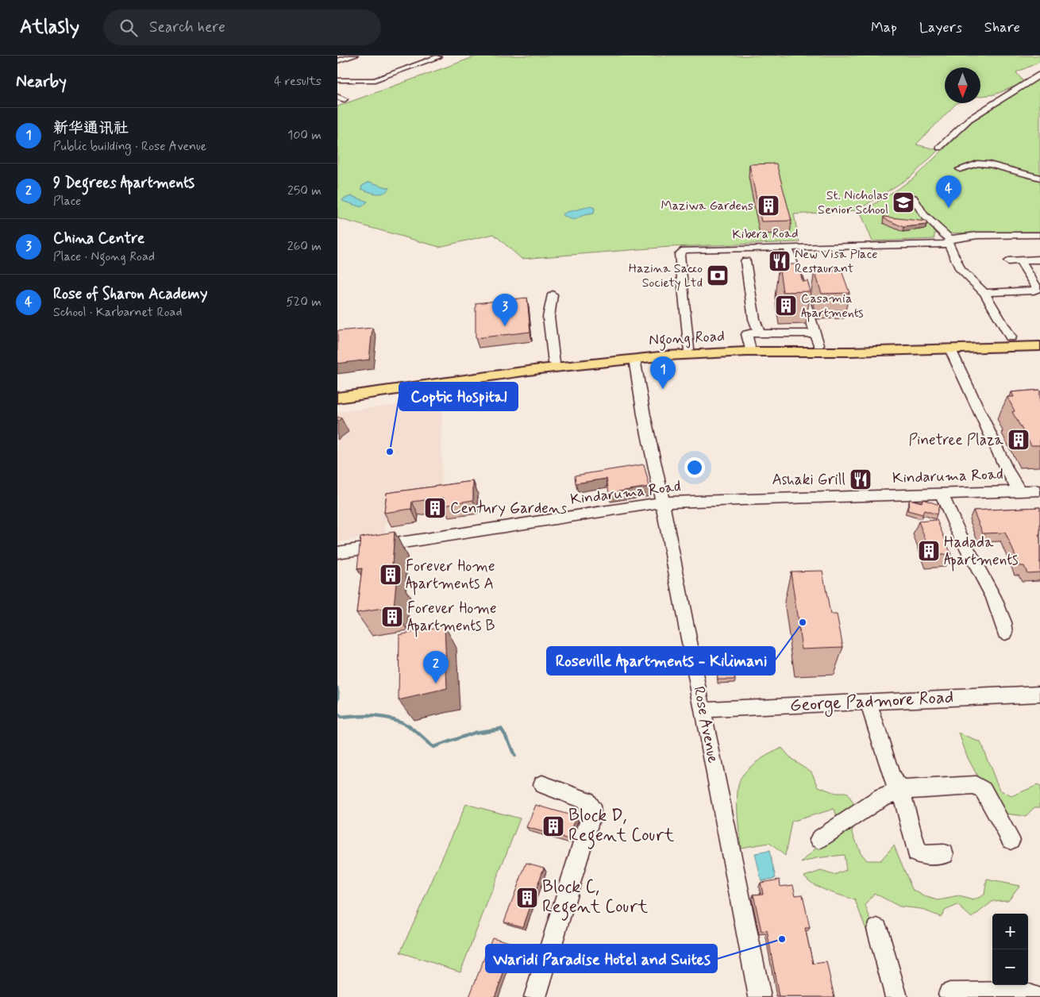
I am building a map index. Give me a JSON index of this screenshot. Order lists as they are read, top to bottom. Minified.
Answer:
{"streets":{"main road":["Ngong Road"],"street":["Kibera Road","Kindaruma Road","George Padmore Road","Rose Avenue"]},"crossings":[["Kibera Road","Ngong Road"],["Ngong Road","Rose Avenue"],["Kindaruma Road","Rose Avenue"],["George Padmore Road","Rose Avenue"]],"places":{"school or university":["St. Nicholas Senior School"],"building":["Maziwa Gardens","Casamia Apartments","Pinetree Plaza","Century Gardens","Hadada Apartments","Forever Home Apartments A","Forever Home Apartments B","Block D, Regent Court","Block C, Regent Court"],"restaurant":["New Visa Place Restaurant","Ashaki Grill"],"bank":["Hazina Sacco Society Ltd"],"other":["Coptic Hospital","Roseville Apartments - Kilimani","Waridi Paradise Hotel and Suites"]},"north":"bottom","page":{"header":"Atlasly","search":"Search here","nav":["Map","Layers","Share"],"heading":["Nearby","4 results"],"list":[{"mark":"1","name":"新华通讯社","note":"Public building · Rose Avenue","value":"100 m"},{"mark":"2","name":"9 Degrees Apartments","note":"Place","value":"250 m"},{"mark":"3","name":"China Centre","note":"Place · Ngong Road","value":"260 m"},{"mark":"4","name":"Rose of Sharon Academy","note":"School · Karbarnet Road","value":"520 m"}],"pins":["4","3","1","2"],"map_buttons":["+","−"]}}
